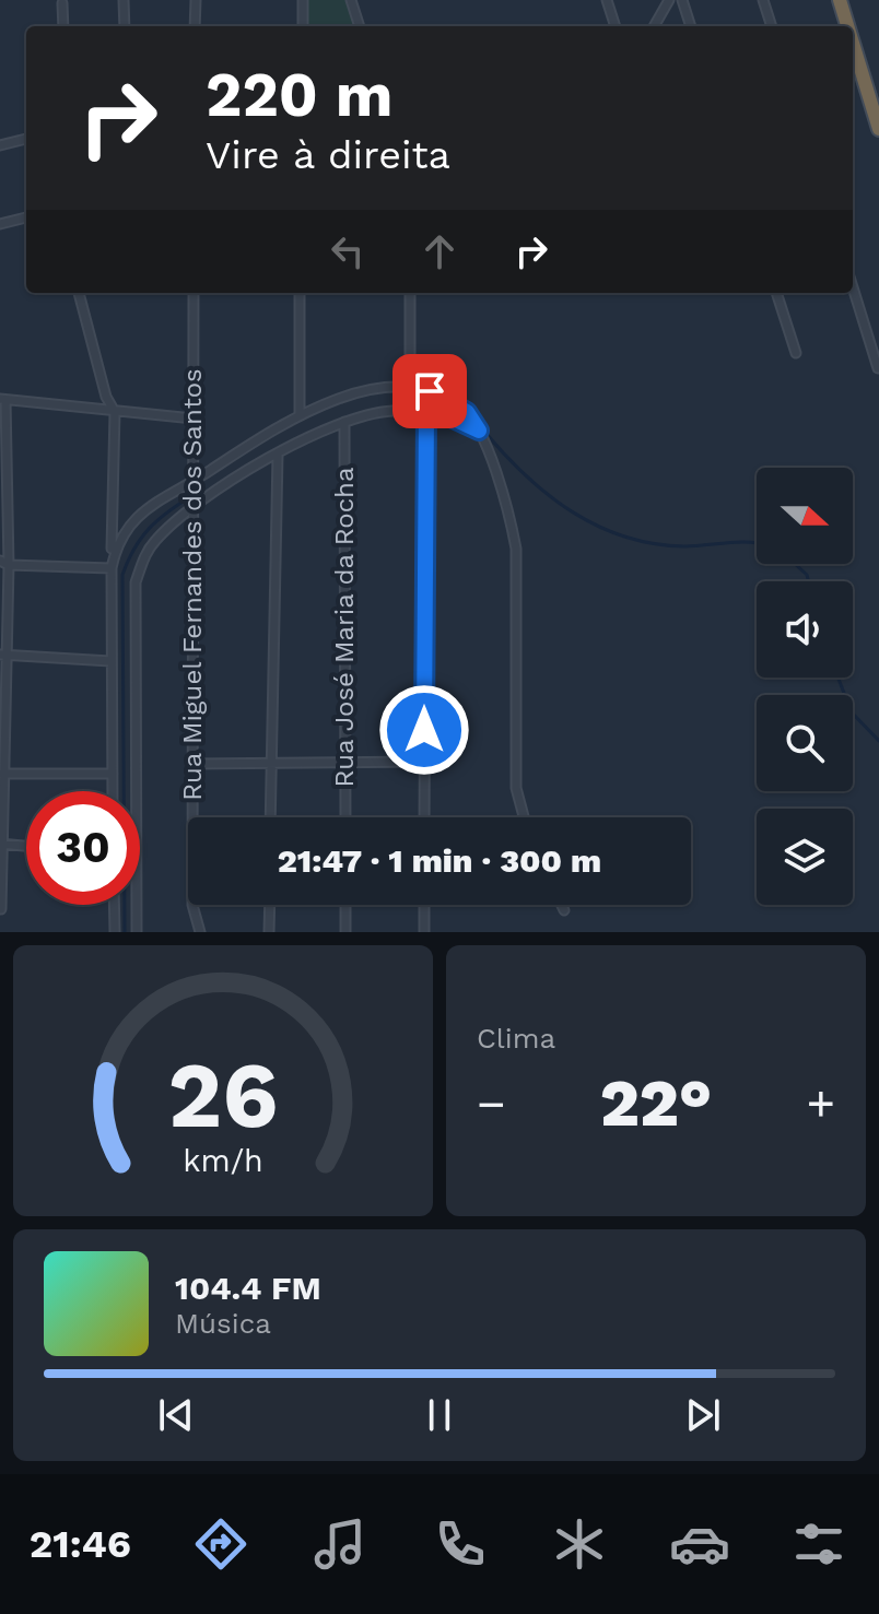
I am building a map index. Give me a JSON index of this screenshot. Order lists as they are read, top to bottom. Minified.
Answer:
{"streets":{"street":["Rua Miguel Fernandes dos Santos","Rua José Maria da Rocha"]},"north":"right","page":{"turn":["220 m","Vire à direita"],"limit":"30","trip":"21:47 · 1 min · 300 m","tile":"Clima","heat":["−","22°","+"],"song":["104.4 FM","Música"],"tabs":"21:46","gauge":["26","km/h"]}}
